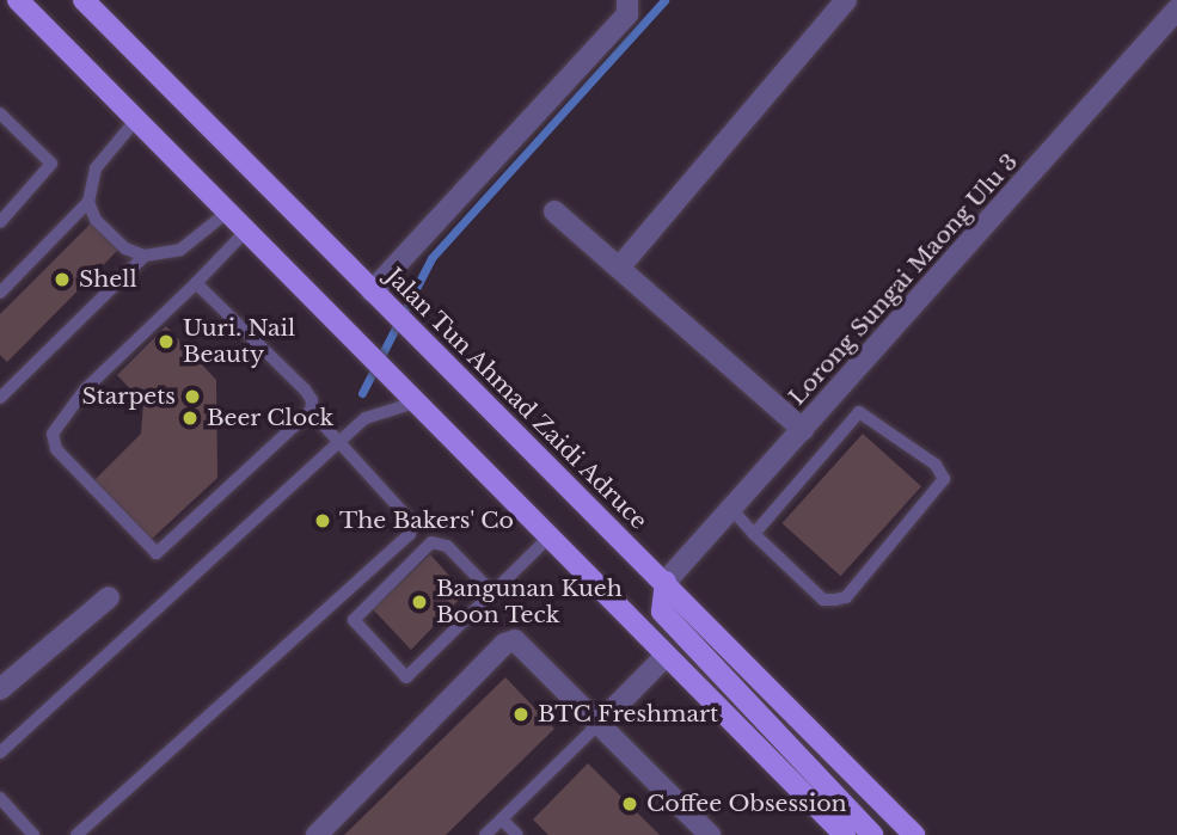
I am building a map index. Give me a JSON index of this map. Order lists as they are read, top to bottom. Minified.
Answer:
{"streets":{"main road":["Jalan Tun Ahmad Zaidi Adruce"],"street":["Lorong Sungai Maong Ulu 3"]},"crossings":[["Lorong Sungai Maong Ulu 3","Jalan Tun Ahmad Zaidi Adruce"]],"places":["Shell","Uuri. Nail Beauty","Starpets","Beer Clock","The Bakers' Co","Bangunan Kueh Boon Teck","BTC Freshmart","Coffee Obsession"]}
